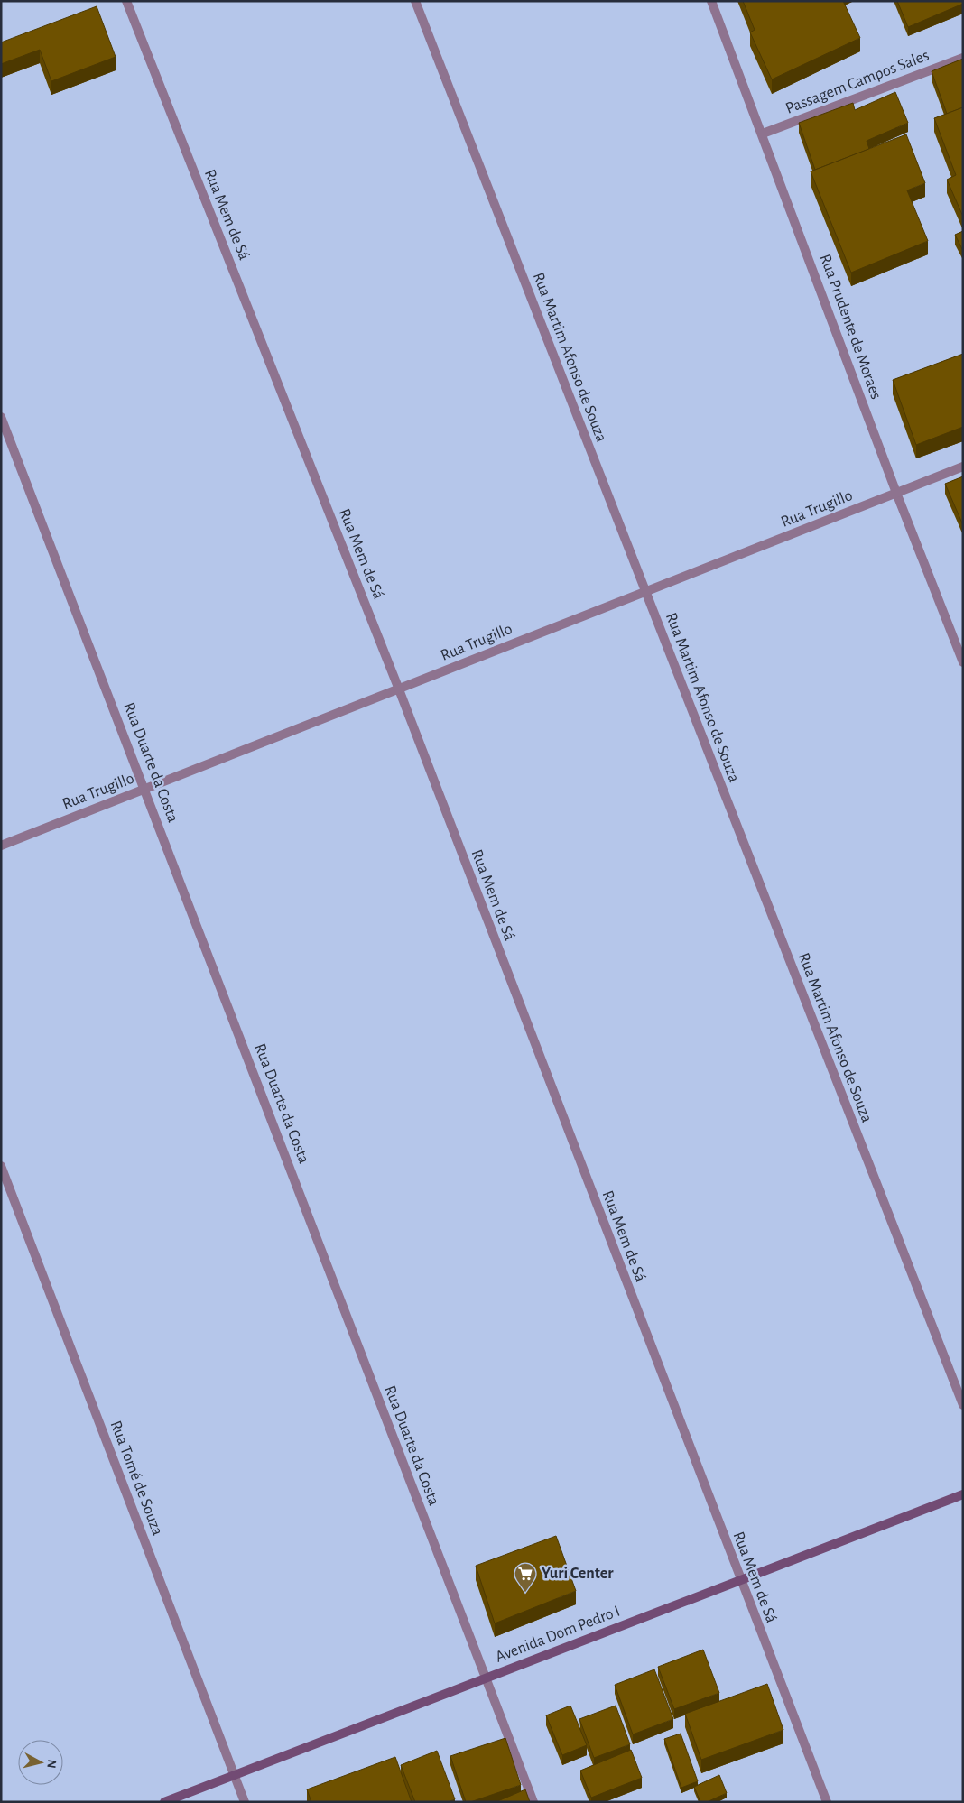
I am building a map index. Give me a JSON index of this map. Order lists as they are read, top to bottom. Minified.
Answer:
{"streets":{"street":["Passagem Campos Sales","Rua Mem de Sá","Rua Prudente de Moraes","Rua Martim Afonso de Souza","Rua Trugillo","Rua Duarte da Costa","Rua Tomé de Souza","Avenida Dom Pedro I"]},"crossings":[["Passagem Campos Sales","Rua Prudente de Moraes"],["Rua Mem de Sá","Rua Trugillo"],["Rua Mem de Sá","Avenida Dom Pedro I"],["Rua Prudente de Moraes","Rua Trugillo"],["Rua Martim Afonso de Souza","Rua Trugillo"],["Rua Trugillo","Rua Duarte da Costa"],["Rua Duarte da Costa","Avenida Dom Pedro I"],["Rua Tomé de Souza","Avenida Dom Pedro I"]],"places":{"supermarket":["Yuri Center"]},"north":"right"}
